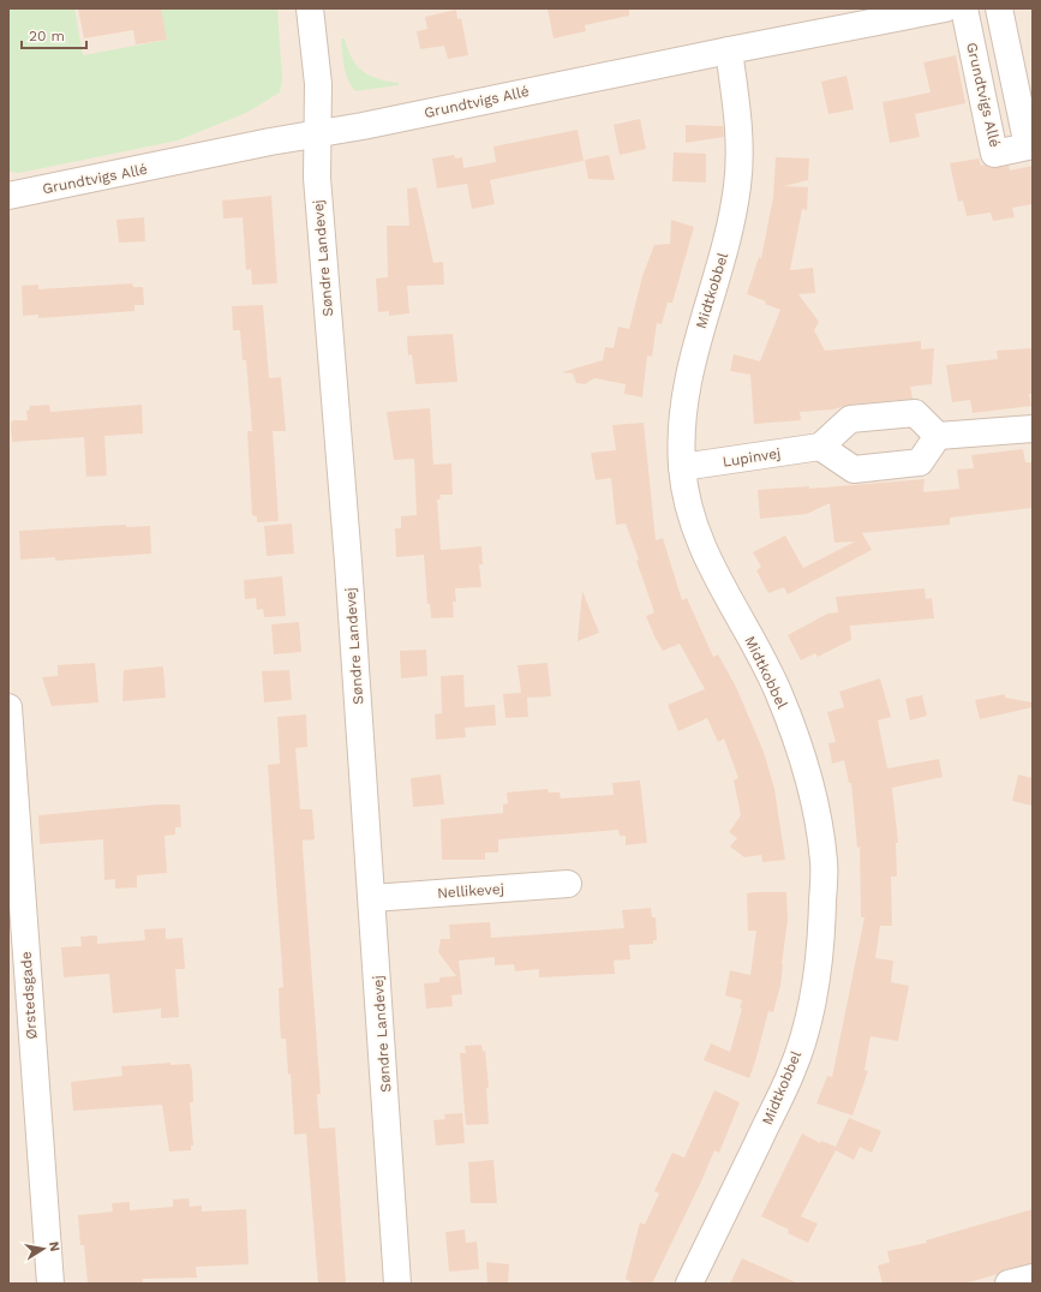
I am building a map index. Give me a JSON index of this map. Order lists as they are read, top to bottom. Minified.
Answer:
{"streets":{"street":["Grundtvigs Allé","Søndre Landevej","Midtkobbel","Lupinvej","Nellikevej","Ørstedsgade"]},"crossings":[["Grundtvigs Allé","Søndre Landevej"],["Grundtvigs Allé","Midtkobbel"],["Søndre Landevej","Nellikevej"],["Midtkobbel","Lupinvej"]],"scale_bar":"20 m","north":"right"}
